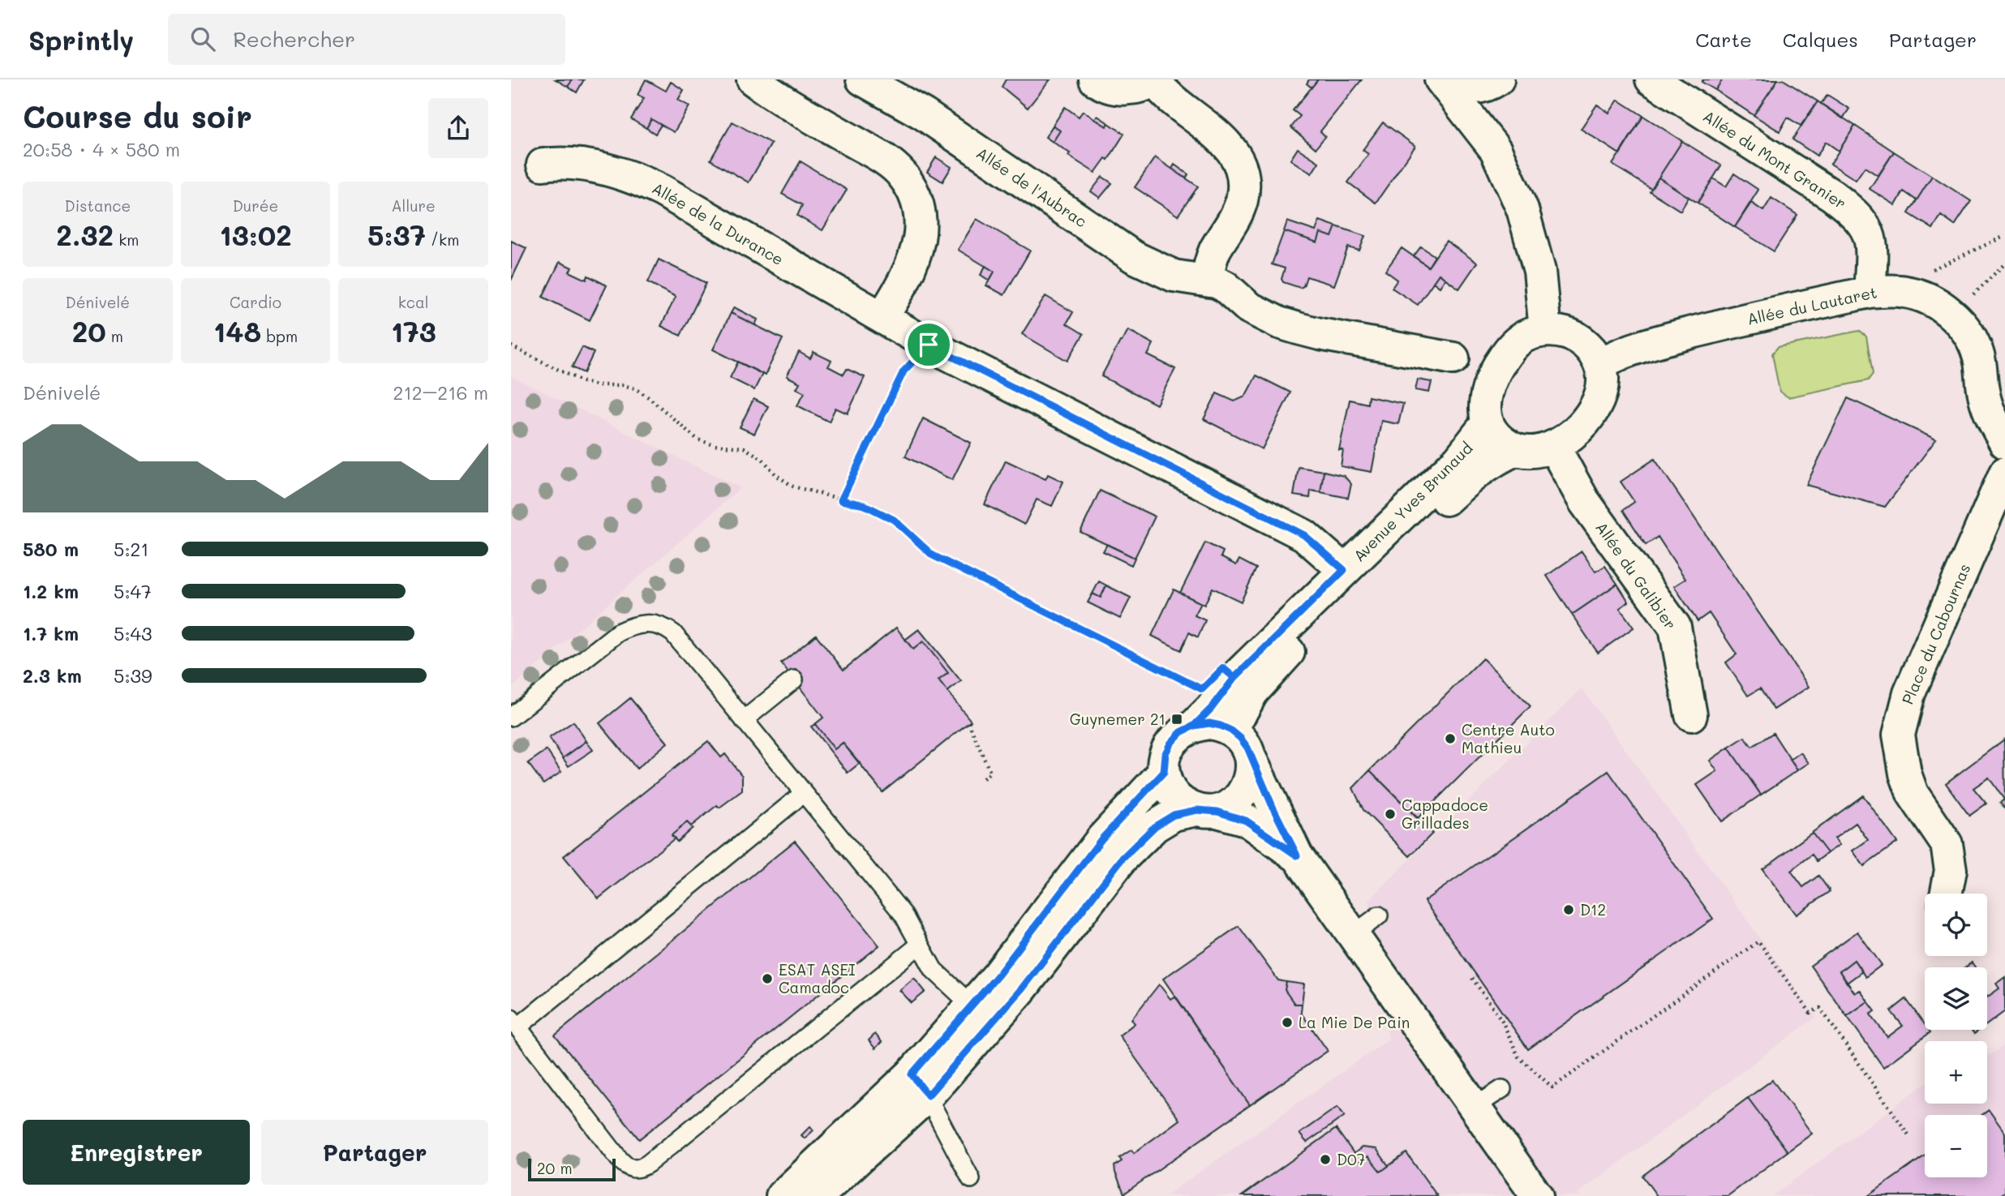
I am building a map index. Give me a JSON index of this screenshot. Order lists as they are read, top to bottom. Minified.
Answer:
{"streets":{"street":["Allée du Mont Granier","Allée de l'Aubrac","Allée de la Durance","Allée du Lautaret","Avenue Yves Brunaud","Allée du Galibier","Place du Cabournas"]},"crossings":[["Allée du Mont Granier","Allée du Lautaret"],["Allée de la Durance","Avenue Yves Brunaud"],["Allée du Lautaret","Avenue Yves Brunaud"],["Allée du Lautaret","Allée du Galibier"],["Avenue Yves Brunaud","Allée du Galibier"]],"places":{"transit":["Guynemer 21"],"other":["Centre Auto Mathieu","Cappadoce Grillades","D12","ESAT ASEI Camadoc","La Mie De Pain","D07"]},"scale_bar":"20 m","page":{"header":"Sprintly","search":"Rechercher","nav":["Carte","Calques","Partager"],"heading":["Course du soir","20:58 · 4 × 580 m"],"stats":[["Distance","2.32 km"],["Durée","13:02"],["Allure","5:37 /km"],["Dénivelé","20 m"],["Cardio","148 bpm"],["kcal","173"]],"chart":["Dénivelé","212–216 m"],"list":[{"name":"580 m","note":"5:21"},{"name":"1.2 km","note":"5:47"},{"name":"1.7 km","note":"5:43"},{"name":"2.3 km","note":"5:39"}],"map_buttons":["+","−"],"buttons":["Enregistrer","Partager"],"scale":"20 m"}}
